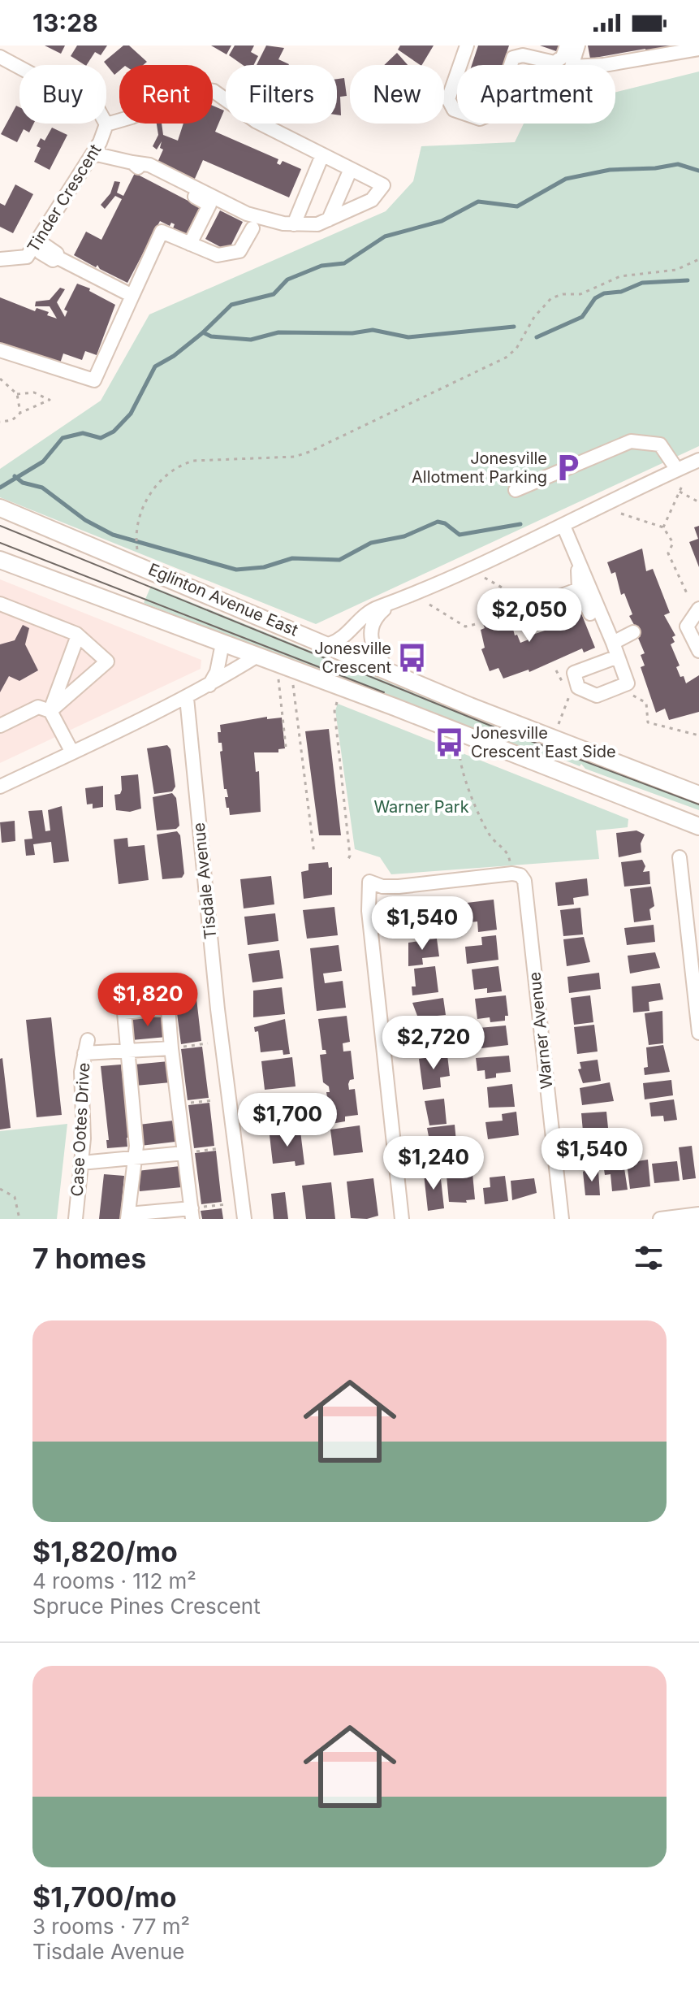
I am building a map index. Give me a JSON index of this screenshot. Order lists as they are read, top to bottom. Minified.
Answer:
{"streets":{"main road":["Eglinton Avenue East"],"street":["Tinder Crescent","Tisdale Avenue","Warner Avenue","Case Ootes Drive"]},"parks":["Warner Park"],"places":{"parking":["Jonesville Allotment Parking"],"bus stop":["Jonesville Crescent","Jonesville Crescent East Side"]},"page":{"status":"13:28","chip":["Buy","Rent","Filters","New","Apartment"],"price":["$2,050","$1,540","$1,820","$2,720","$1,700","$1,540","$1,240"],"heading":"7 homes","list":[{"name":"$1,820/mo","note":"4 rooms · 112 m² · Spruce Pines Crescent"},{"name":"$1,700/mo","note":"3 rooms · 77 m² · Tisdale Avenue"}]}}
